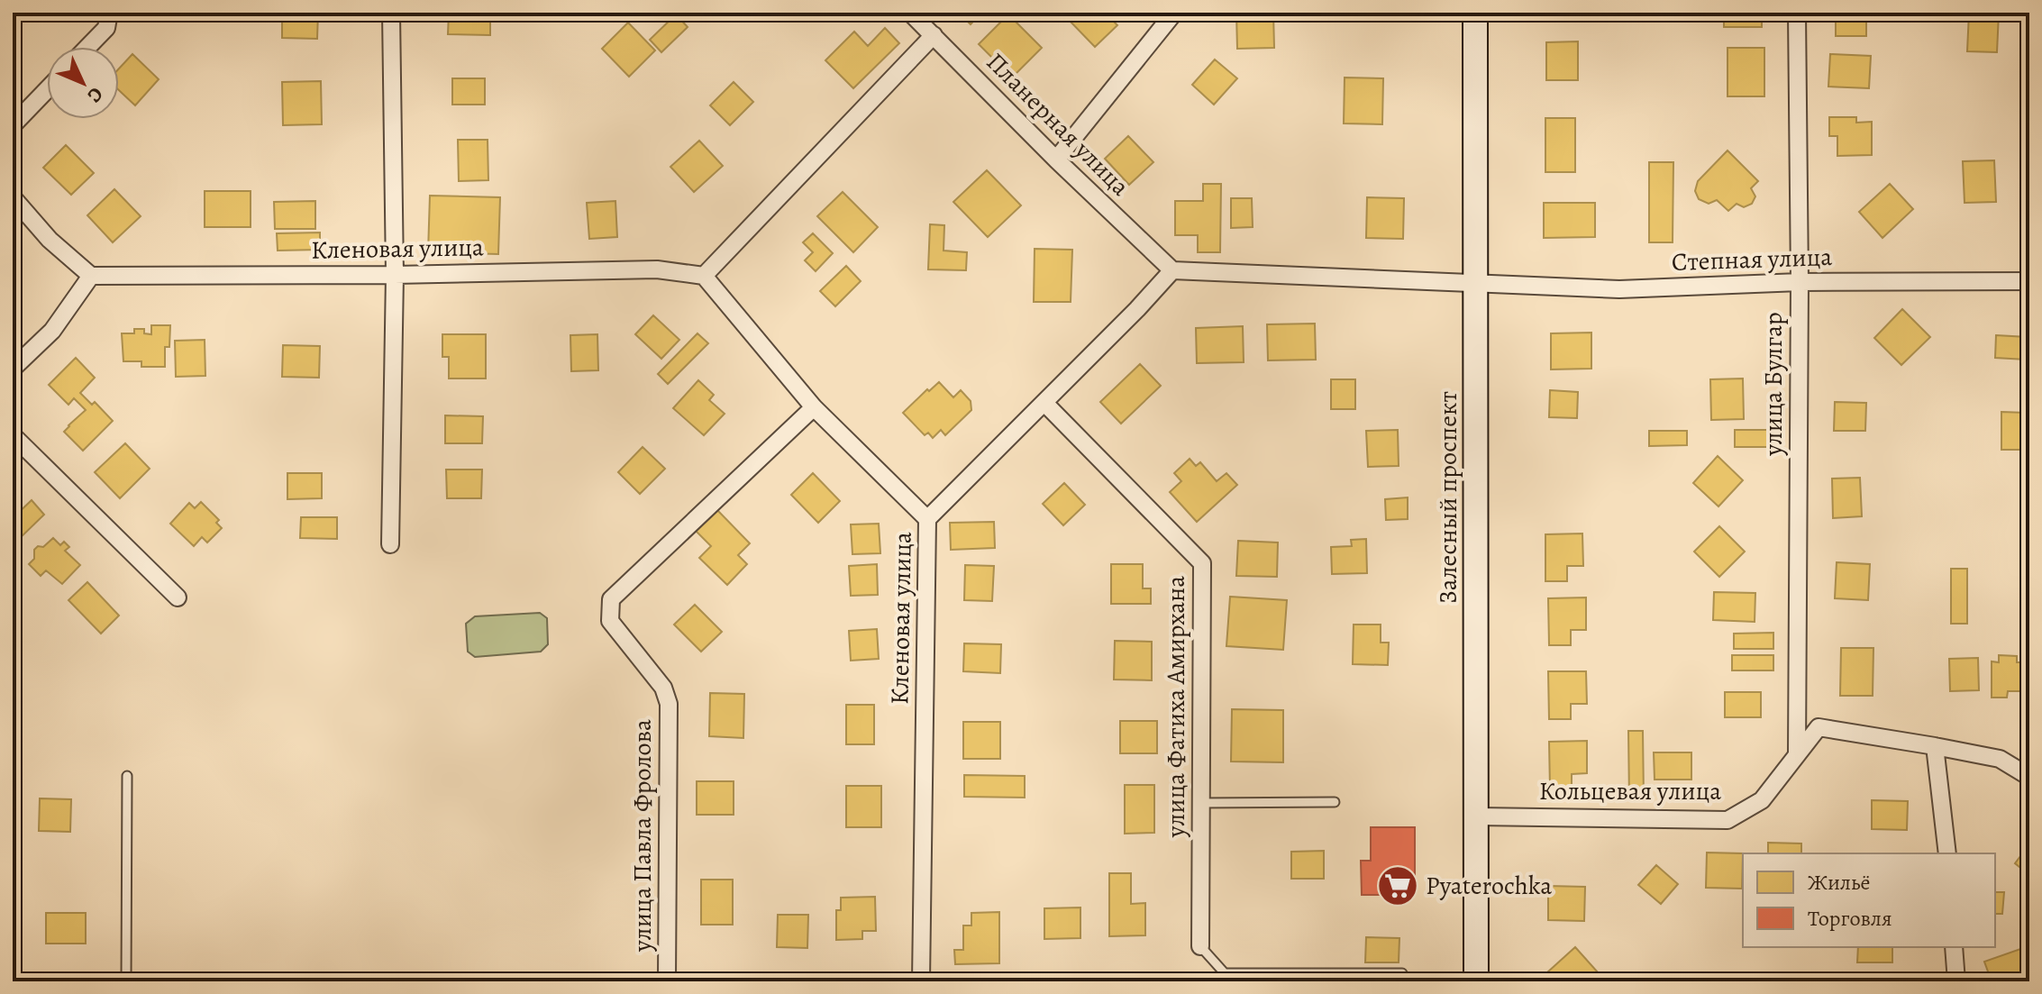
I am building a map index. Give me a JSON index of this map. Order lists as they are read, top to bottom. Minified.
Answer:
{"streets":{"main road":["Залесный проспект"],"street":["Планерная улица","Кленовая улица","Степная улица","улица Булгар","улица Фатиха Амирхана","Кольцевая улица","улица Павла Фролова"]},"crossings":[["Планерная улица","Кленовая улица"],["Планерная улица","Степная улица"],["Кленовая улица","Степная улица"],["Кленовая улица","улица Фатиха Амирхана"],["Степная улица","улица Булгар"],["Степная улица","Залесный проспект"],["улица Булгар","Кольцевая улица"],["Залесный проспект","Кольцевая улица"]],"places":{"supermarket":["Pyaterochka"]},"legend":["Жильё","Торговля"],"north":"bottom right"}
